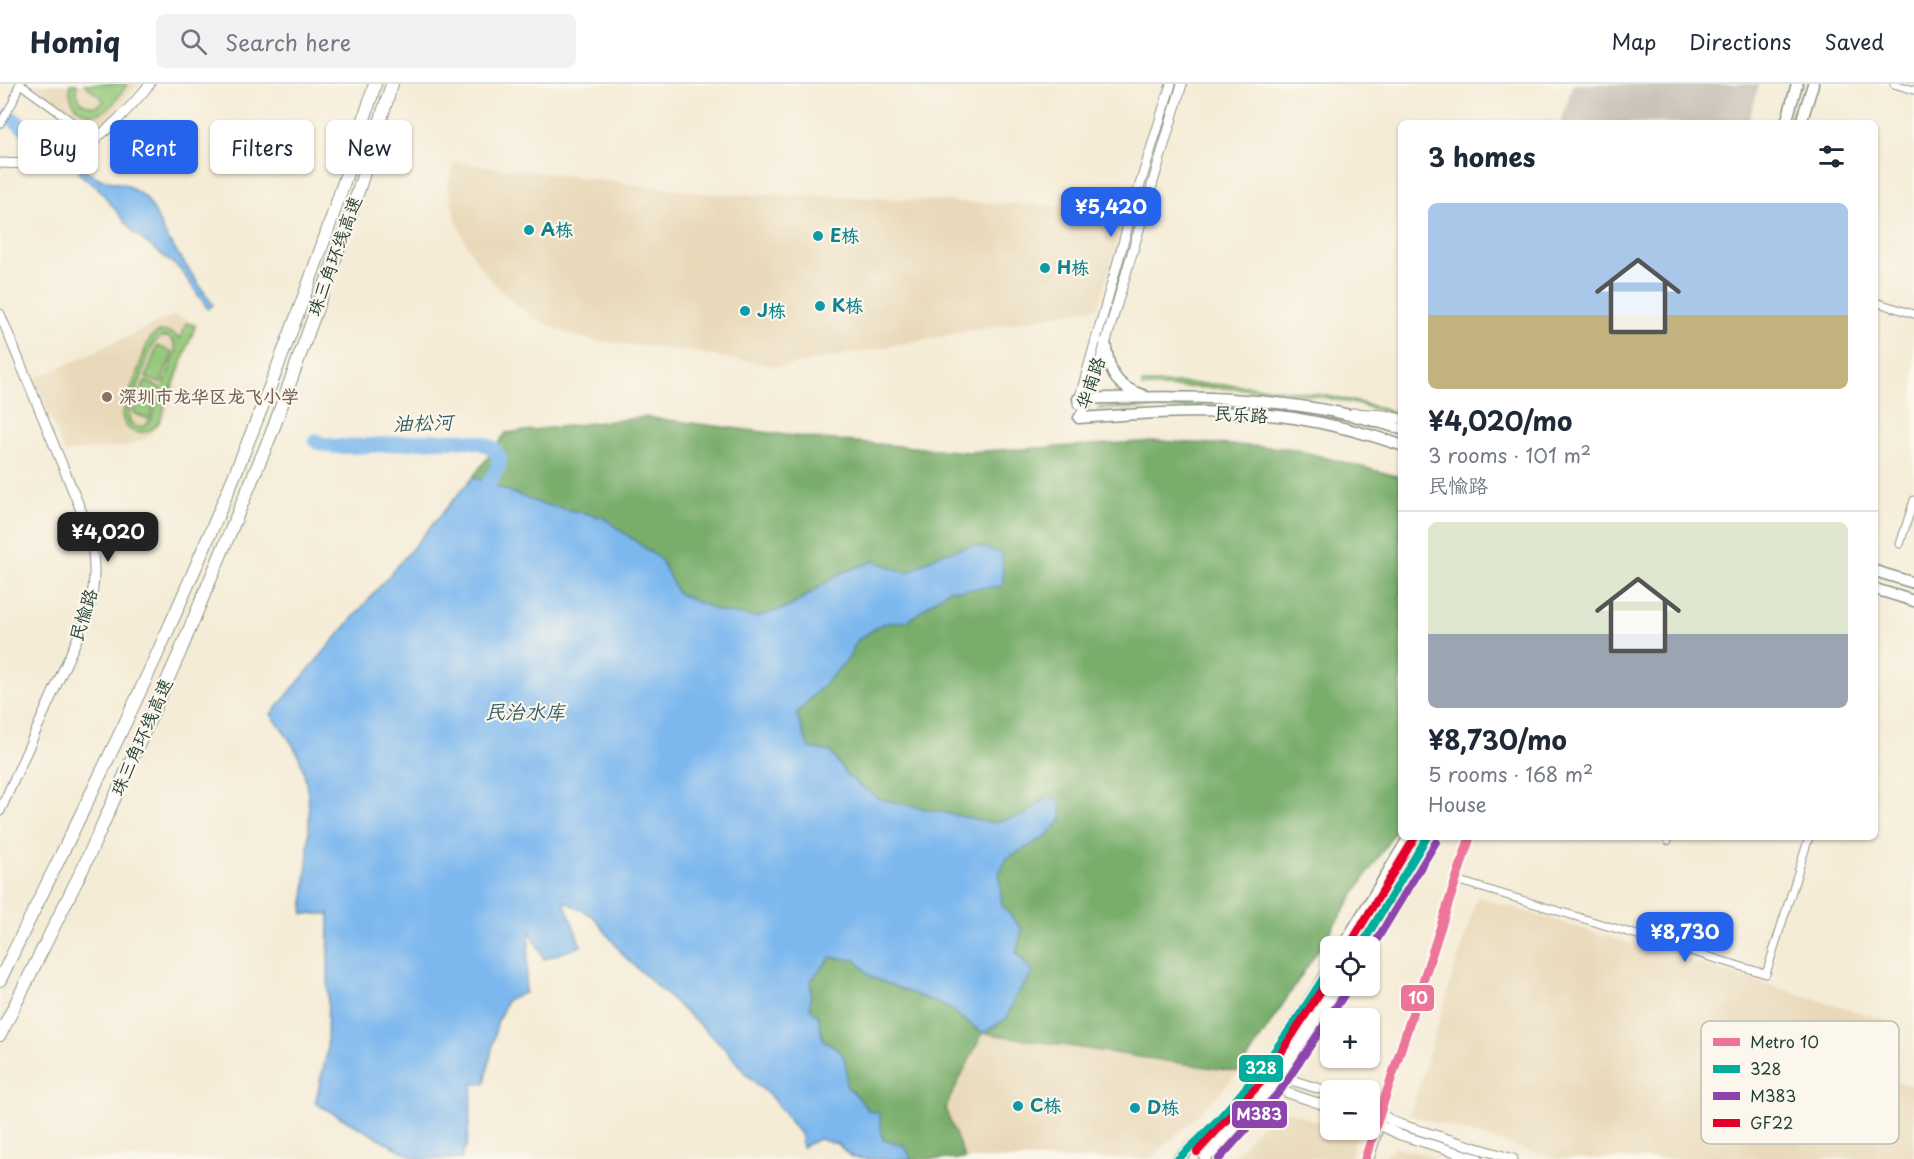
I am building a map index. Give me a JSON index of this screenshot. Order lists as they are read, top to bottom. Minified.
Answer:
{"streets":{"highway":["珠三角环线高速"],"main road":["民乐路"],"street":["华南路","民愉路"]},"crossings":[["华南路","民乐路"]],"water":["油松河","民治水库"],"places":["A栋","E栋","H栋","K栋","J栋","深圳市龙华区龙飞小学","C栋","D栋"],"lines":["metro line 10","transit line 328","transit line GF22","transit line M383"],"legend":["Metro 10","328","M383","GF22"],"page":{"header":"Homiq","search":"Search here","nav":["Map","Directions","Saved"],"chip":["Buy","Rent","Filters","New"],"heading":"3 homes","price":["¥5,420","¥4,020","¥8,730"],"list":[{"name":"¥4,020/mo","note":"3 rooms · 101 m² · 民愉路"},{"name":"¥8,730/mo","note":"5 rooms · 168 m² · House"}],"map_buttons":["+","−"]}}
